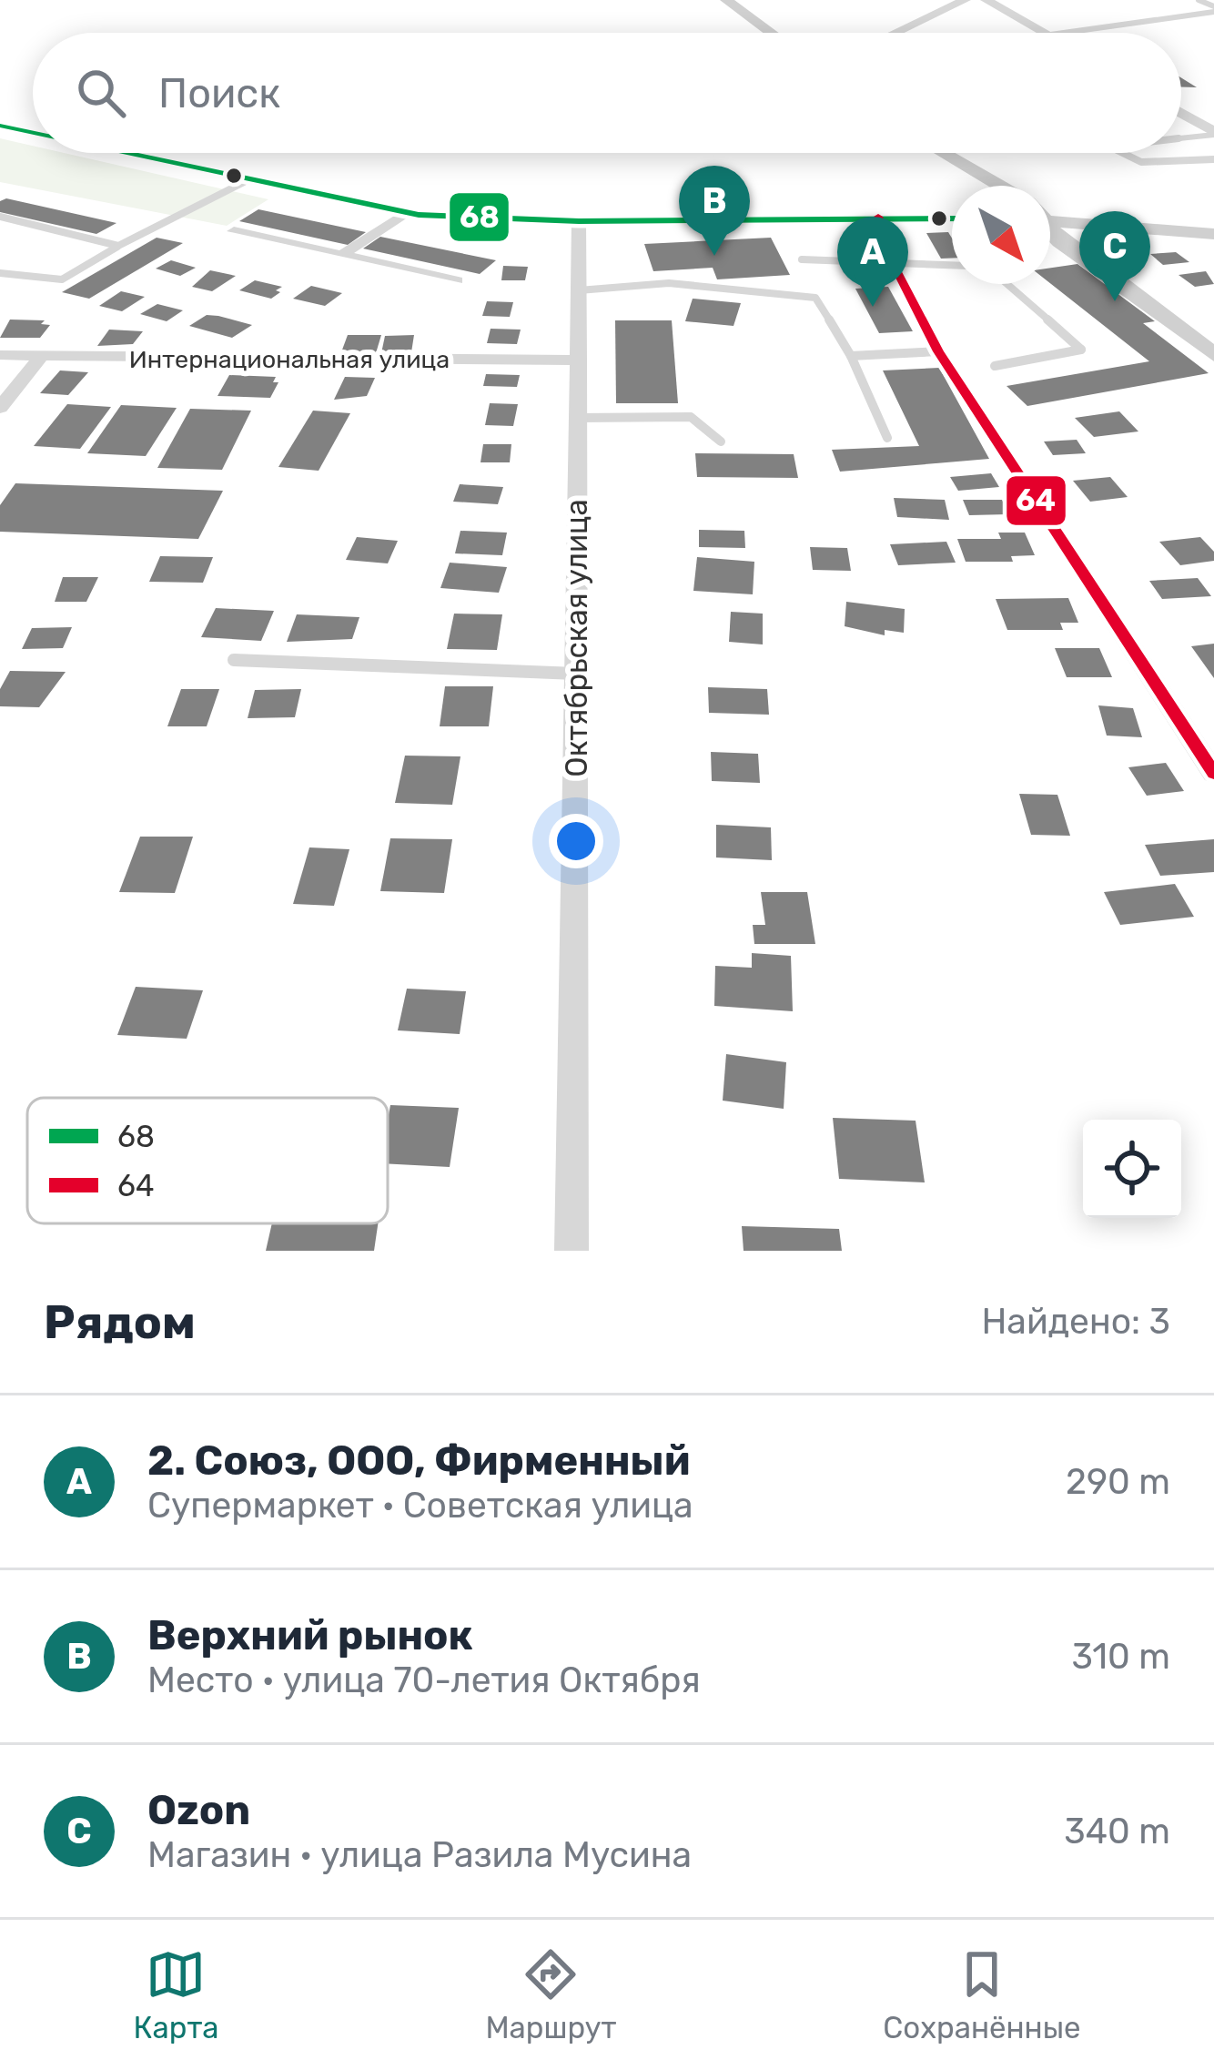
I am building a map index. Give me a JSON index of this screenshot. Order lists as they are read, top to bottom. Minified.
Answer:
{"streets":{"street":["Интернациональная улица","Октябрьская улица"]},"crossings":[["Интернациональная улица","Октябрьская улица"]],"lines":["transit line 68","transit line 64"],"legend":["68","64"],"north":"bottom right","page":{"search":"Поиск","pins":["B","C","A"],"heading":["Рядом","Найдено: 3"],"list":[{"mark":"A","name":"2. Союз, ООО, Фирменный","note":"Супермаркет · Советская улица","value":"290 m"},{"mark":"B","name":"Верхний рынок","note":"Место · улица 70-летия Октября","value":"310 m"},{"mark":"C","name":"Ozon","note":"Магазин · улица Разила Мусина","value":"340 m"}],"nav":["Карта","Маршрут","Сохранённые"]}}
